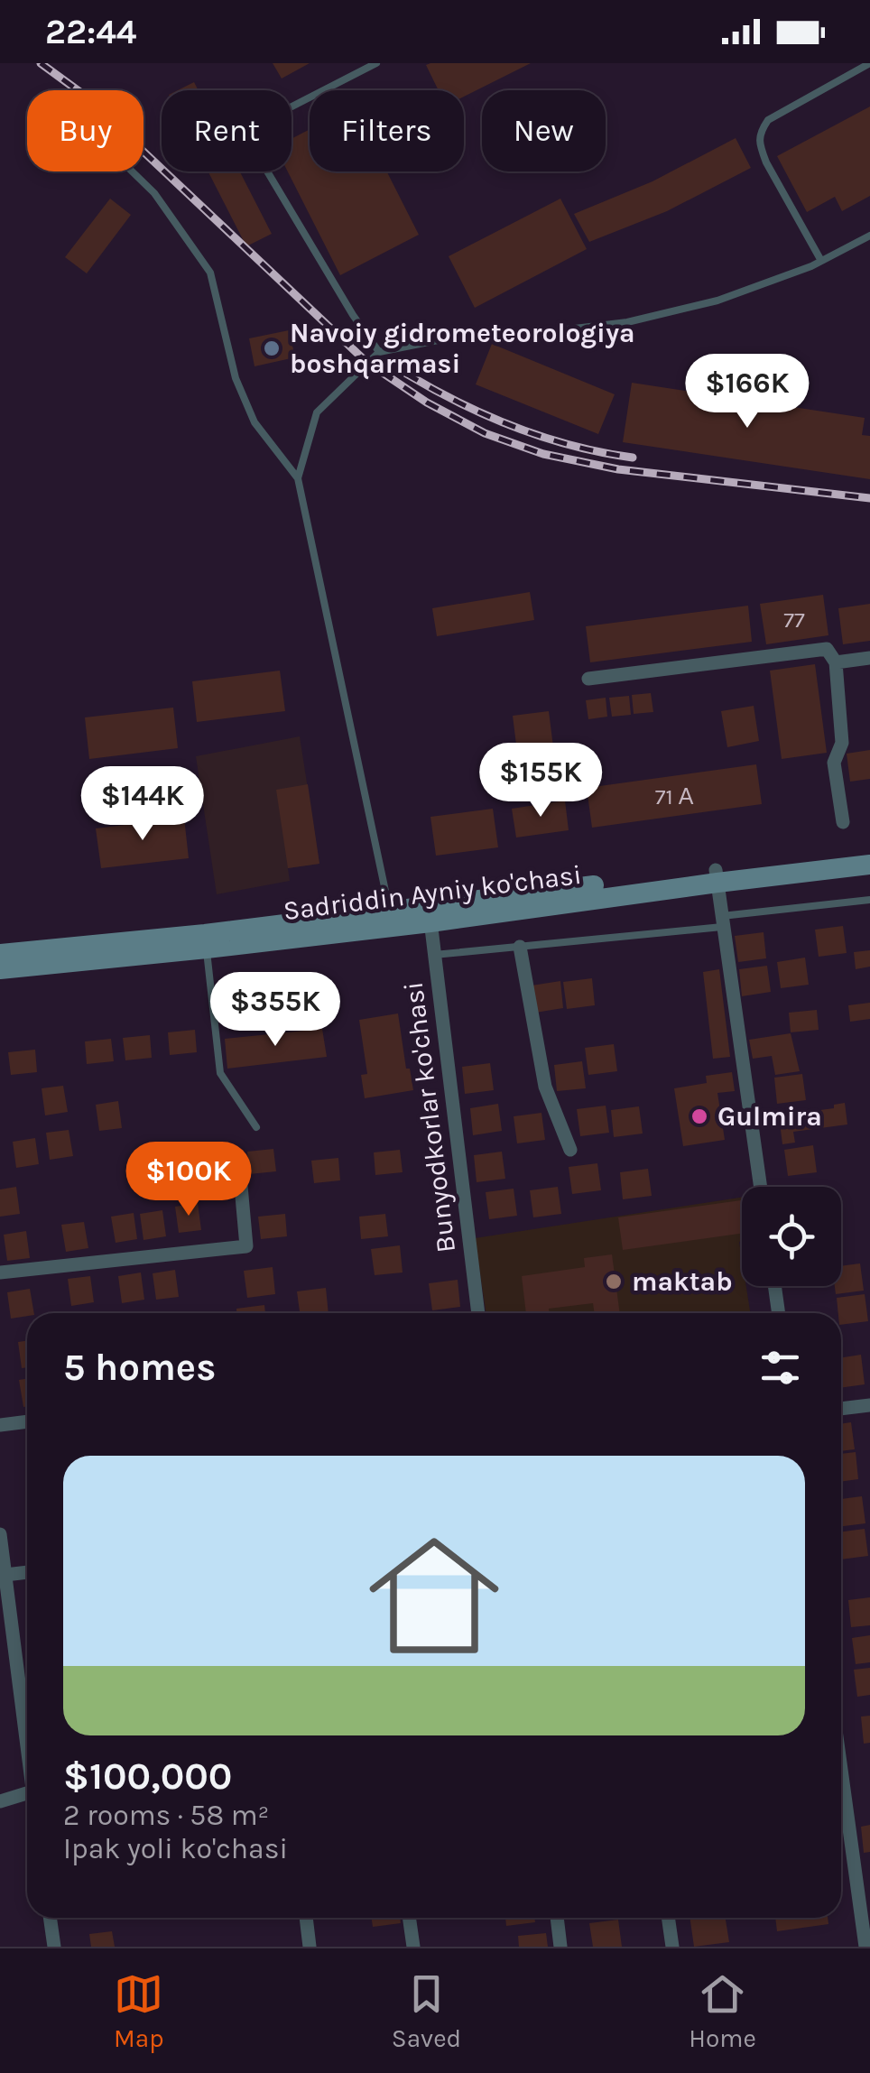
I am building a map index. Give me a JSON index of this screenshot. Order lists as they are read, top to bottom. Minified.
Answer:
{"streets":{"main road":["Sadriddin Ayniy ko'chasi"],"street":["Bunyodkorlar ko'chasi"]},"crossings":[["Sadriddin Ayniy ko'chasi","Bunyodkorlar ko'chasi"]],"places":["Navoiy gidrometeorologiya boshqarmasi","Gulmira","maktab"],"house_numbers":["77","71 А"],"page":{"status":"22:44","chip":["Buy","Rent","Filters","New"],"price":["$166K","$155K","$144K","$355K","$100K"],"heading":"5 homes","list":[{"name":"$100,000","note":"2 rooms · 58 m² · Ipak yoli ko'chasi"}],"tabs":["Map","Saved","Home"]}}
